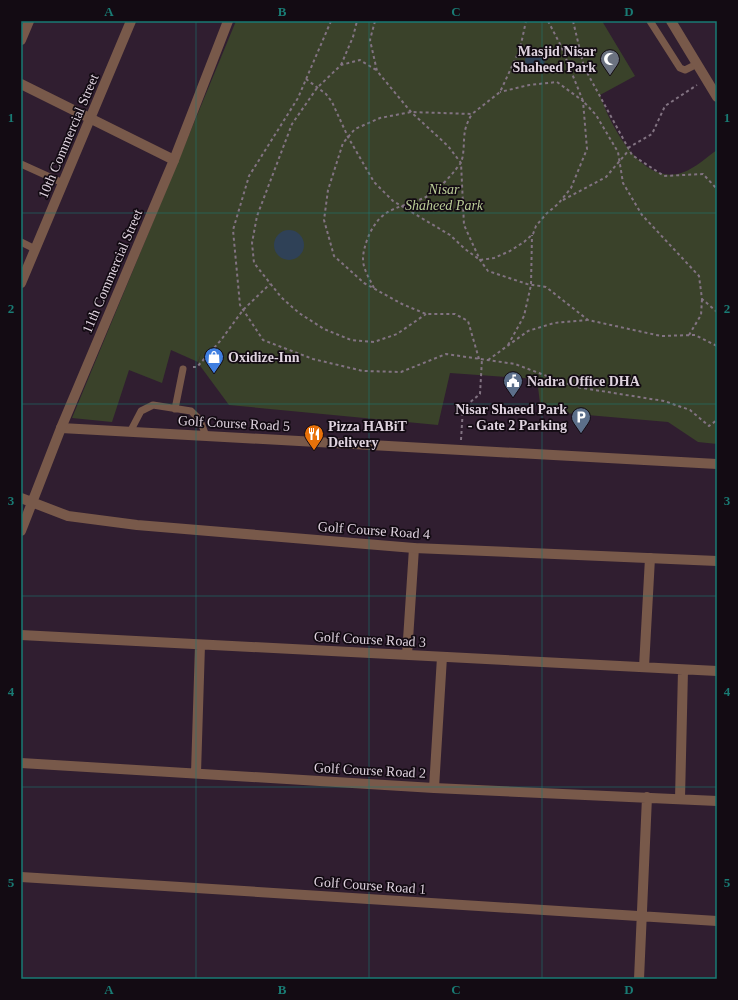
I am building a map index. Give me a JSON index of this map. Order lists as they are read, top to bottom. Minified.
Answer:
{"streets":{"street":["10th Commercial Street","11th Commercial Street","Golf Course Road 5","Golf Course Road 4","Golf Course Road 3","Golf Course Road 2","Golf Course Road 1"]},"crossings":[["11th Commercial Street","Golf Course Road 5"],["11th Commercial Street","Golf Course Road 4"]],"parks":["Nisar Shaheed Park"],"places":{"mosque":["Masjid Nisar Shaheed Park"],"shop":["Oxidize-Inn"],"public building":["Nadra Office DHA"],"parking":["Nisar Shaeed Park - Gate 2 Parking"],"restaurant":["Pizza HABiT Delivery"]},"grid":{"columns":["A","B","C","D"],"rows":["1","2","3","4","5"]}}
